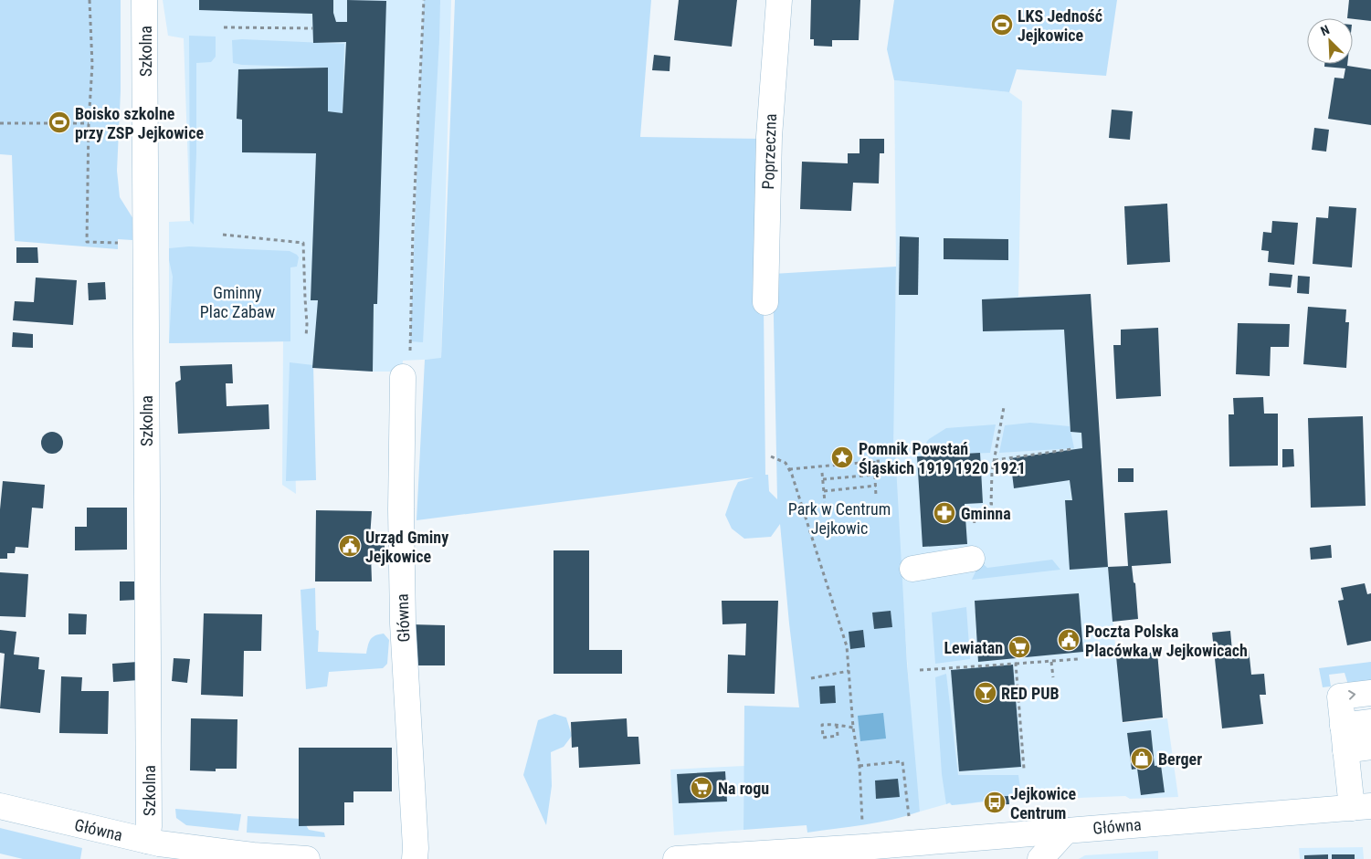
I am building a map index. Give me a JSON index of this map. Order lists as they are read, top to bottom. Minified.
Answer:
{"streets":{"street":["Szkolna","Poprzeczna","Główna"]},"crossings":[["Szkolna","Główna"]],"parks":["Gminny Plac Zabaw","Park w Centrum Jejkowic"],"places":{"sports":["LKS Jedność Jejkowice","Boisko szkolne przy ZSP Jejkowice"],"place":["Pomnik Powstań Śląskich 1919 1920 1921"],"pharmacy":["Gminna"],"public building":["Urząd Gminy Jejkowice","Poczta Polska Placówka w Jejkowicach"],"supermarket":["Lewiatan","Na rogu"],"bar":["RED PUB"],"shop":["Berger"],"bus stop":["Jejkowice Centrum"]},"north":"top left"}
